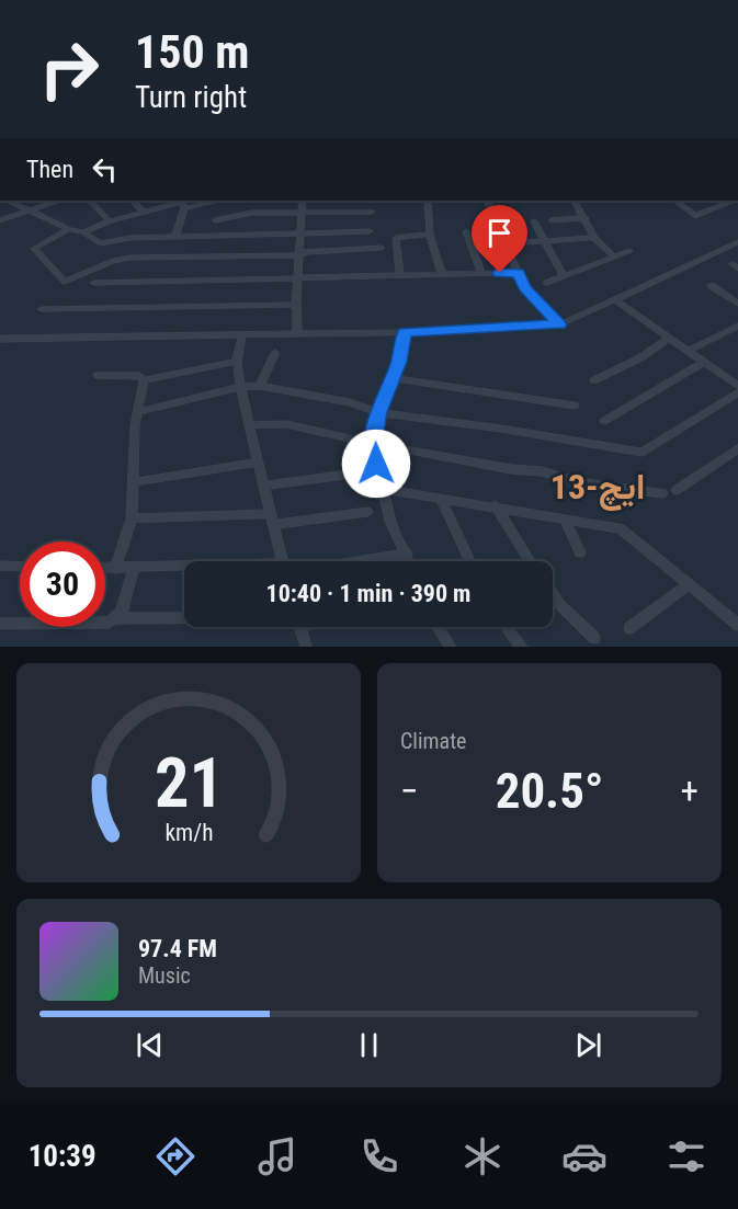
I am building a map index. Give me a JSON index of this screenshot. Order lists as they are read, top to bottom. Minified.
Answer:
{"districts":["ایچ-13"],"page":{"turn":["150 m","Turn right"],"then":"Then","limit":"30","trip":"10:40 · 1 min · 390 m","tile":"Climate","heat":["−","20.5°","+"],"song":["97.4 FM","Music"],"tabs":"10:39","gauge":["21","km/h"]}}
